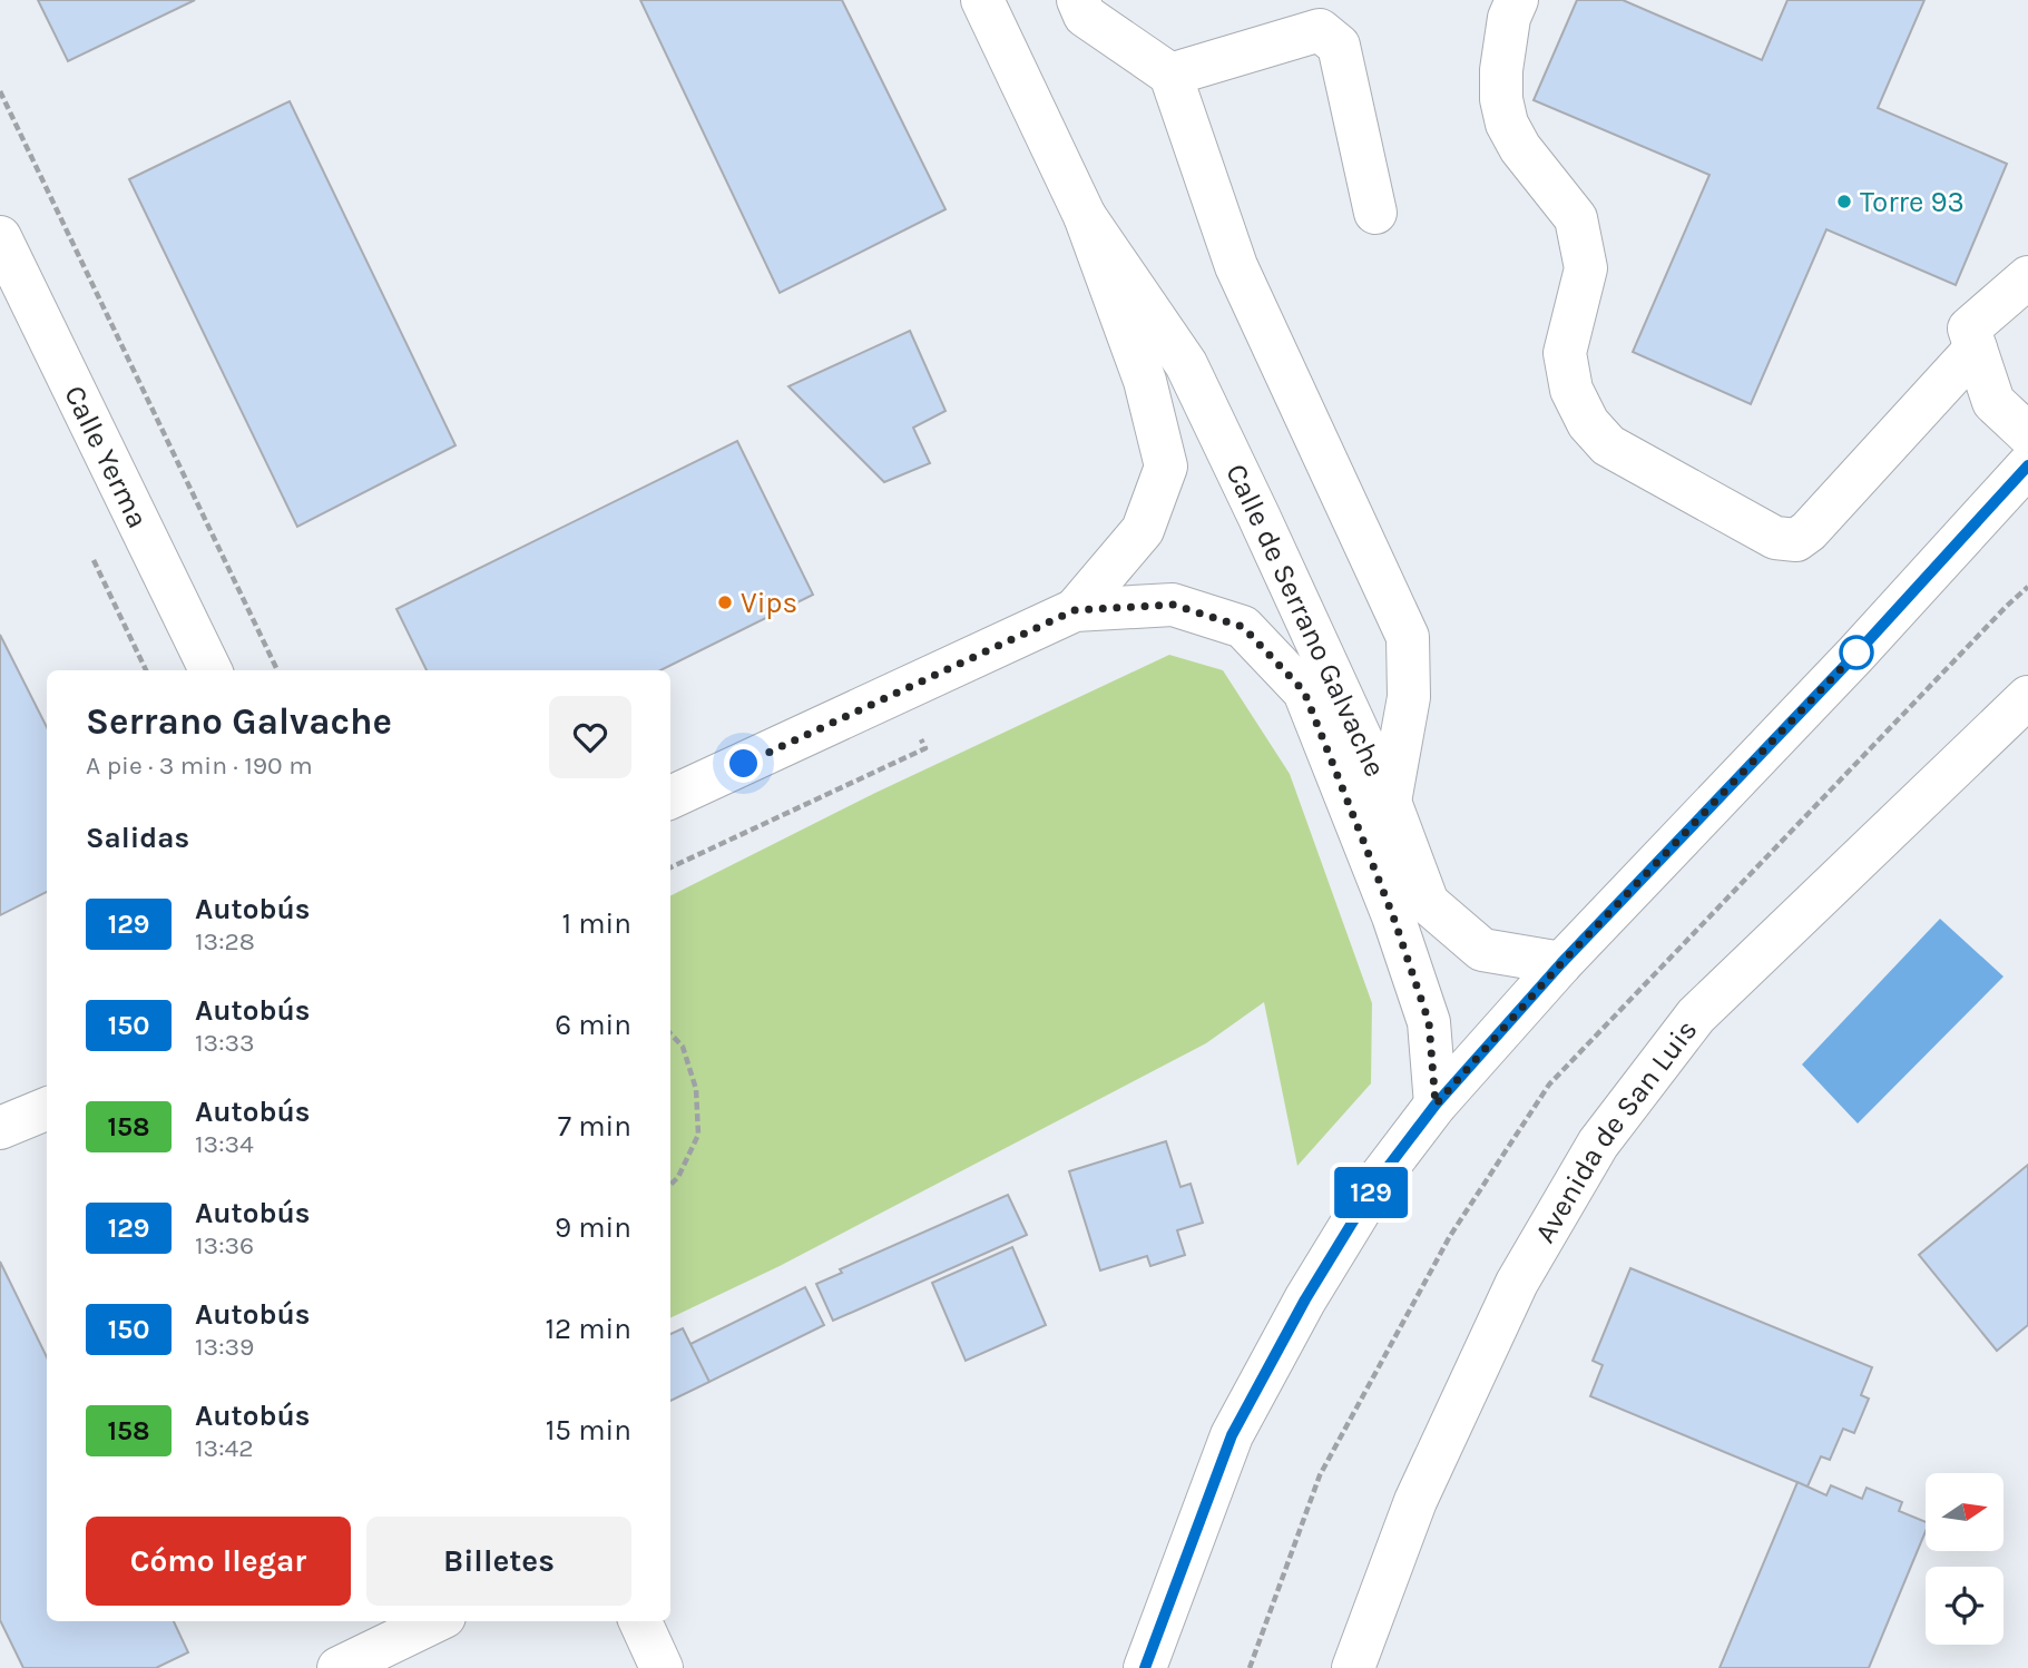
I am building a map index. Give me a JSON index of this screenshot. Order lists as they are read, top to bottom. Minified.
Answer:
{"streets":{"street":["Calle Yerma","Calle de Serrano Galvache","Avenida de San Luis"]},"places":["Torre 93","Vips"],"lines":["bus line 129"],"north":"right","page":{"on_map":"129","heading":[["Serrano Galvache","A pie · 3 min · 190 m"],"Salidas"],"list":[{"mark":"129","name":"Autobús","note":"13:28","value":"1 min"},{"mark":"150","name":"Autobús","note":"13:33","value":"6 min"},{"mark":"158","name":"Autobús","note":"13:34","value":"7 min"},{"mark":"129","name":"Autobús","note":"13:36","value":"9 min"},{"mark":"150","name":"Autobús","note":"13:39","value":"12 min"},{"mark":"158","name":"Autobús","note":"13:42","value":"15 min"}],"buttons":["Cómo llegar","Billetes"]}}
